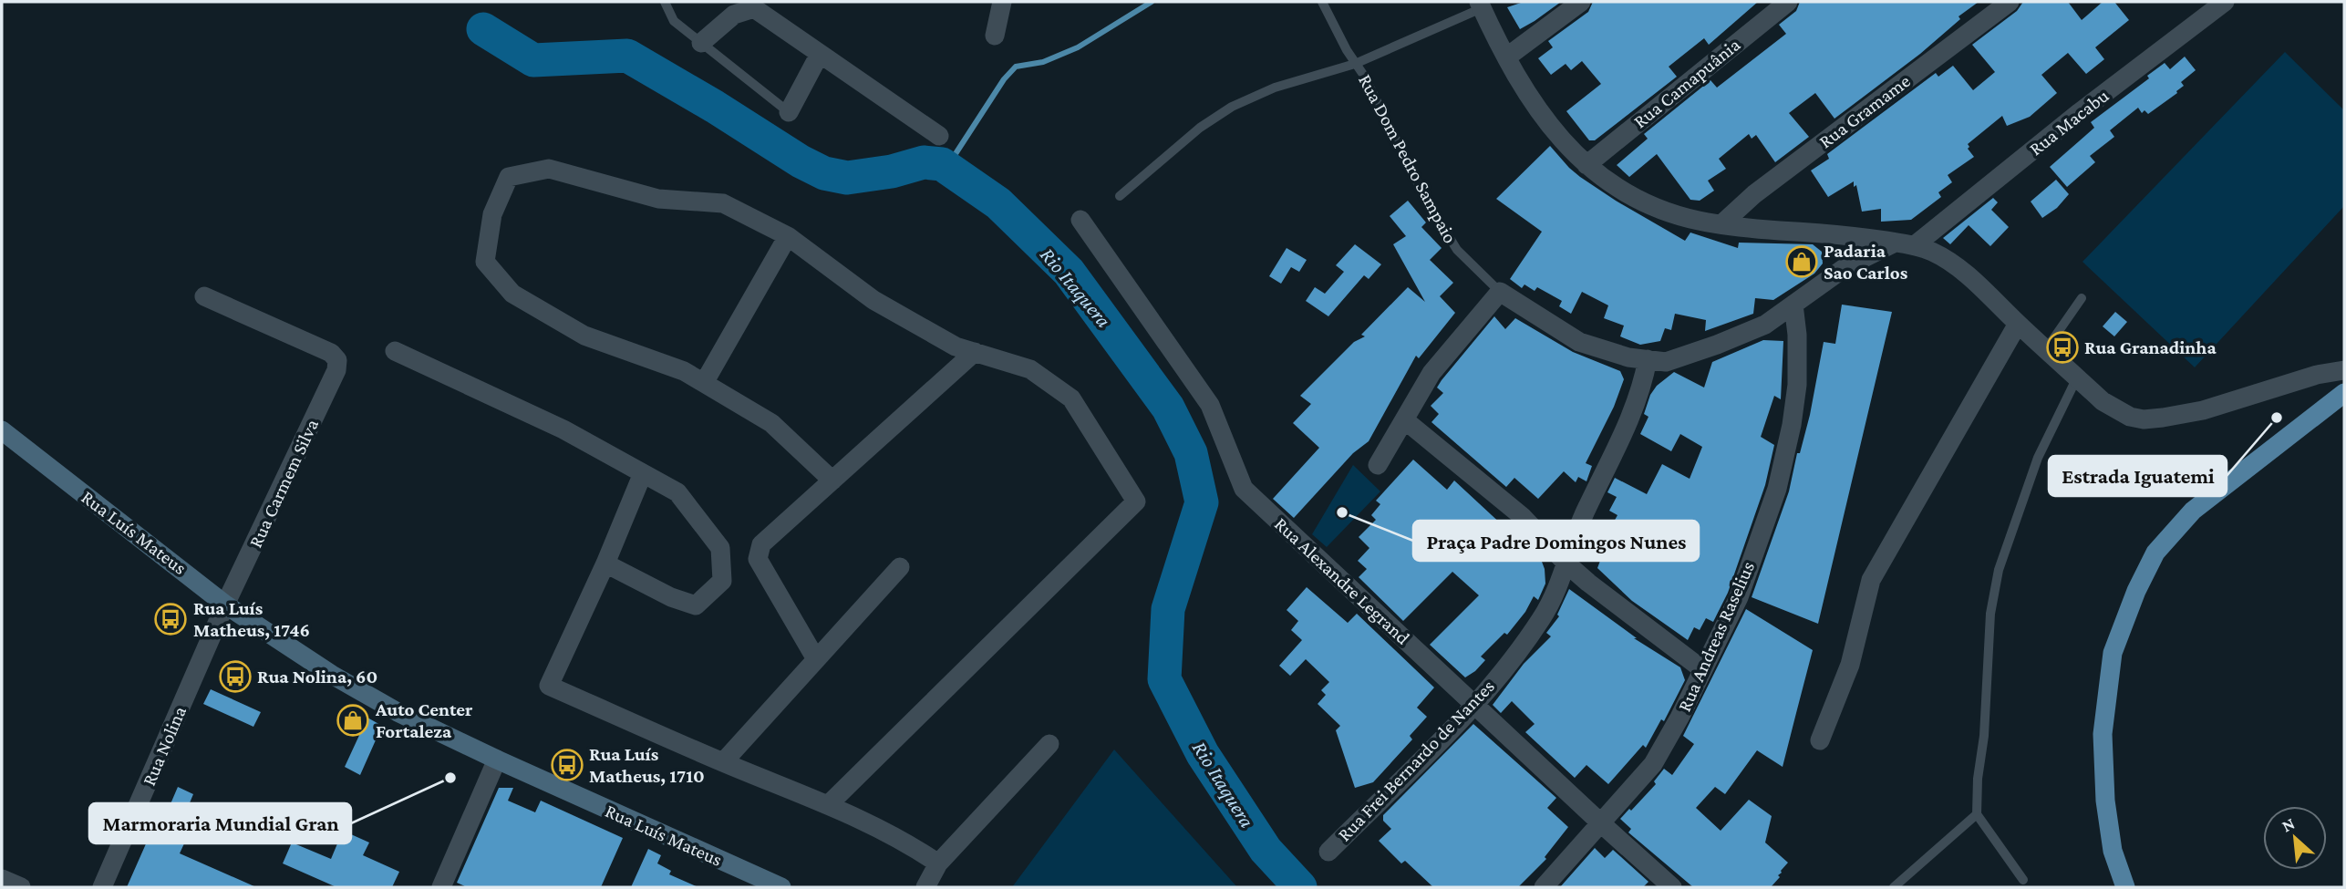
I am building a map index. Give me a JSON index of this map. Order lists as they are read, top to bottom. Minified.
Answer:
{"streets":{"main road":["Rua Luís Mateus"],"street":["Rua Camapuânia","Rua Gramame","Rua Macabu","Rua Dom Pedro Sampaio","Rua Carmem Silva","Rua Alexandre Legrand","Rua Andreas Raselius","Rua Nolina","Rua Frei Bernardo de Nantes"]},"crossings":[["Rua Dom Pedro Sampaio","Rua Andreas Raselius"],["Rua Dom Pedro Sampaio","Rua Frei Bernardo de Nantes"],["Rua Carmem Silva","Rua Luís Mateus"],["Rua Carmem Silva","Rua Nolina"],["Rua Luís Mateus","Rua Nolina"],["Rua Alexandre Legrand","Rua Andreas Raselius"],["Rua Alexandre Legrand","Rua Frei Bernardo de Nantes"]],"water":["Rio Itaquera"],"places":{"shop":["Padaria Sao Carlos","Auto Center Fortaleza"],"bus stop":["Rua Granadinha","Rua Luís Matheus, 1746","Rua Nolina, 60","Rua Luís Matheus, 1710"],"other":["Estrada Iguatemi","Praça Padre Domingos Nunes","Marmoraria Mundial Gran"]},"north":"top left"}
